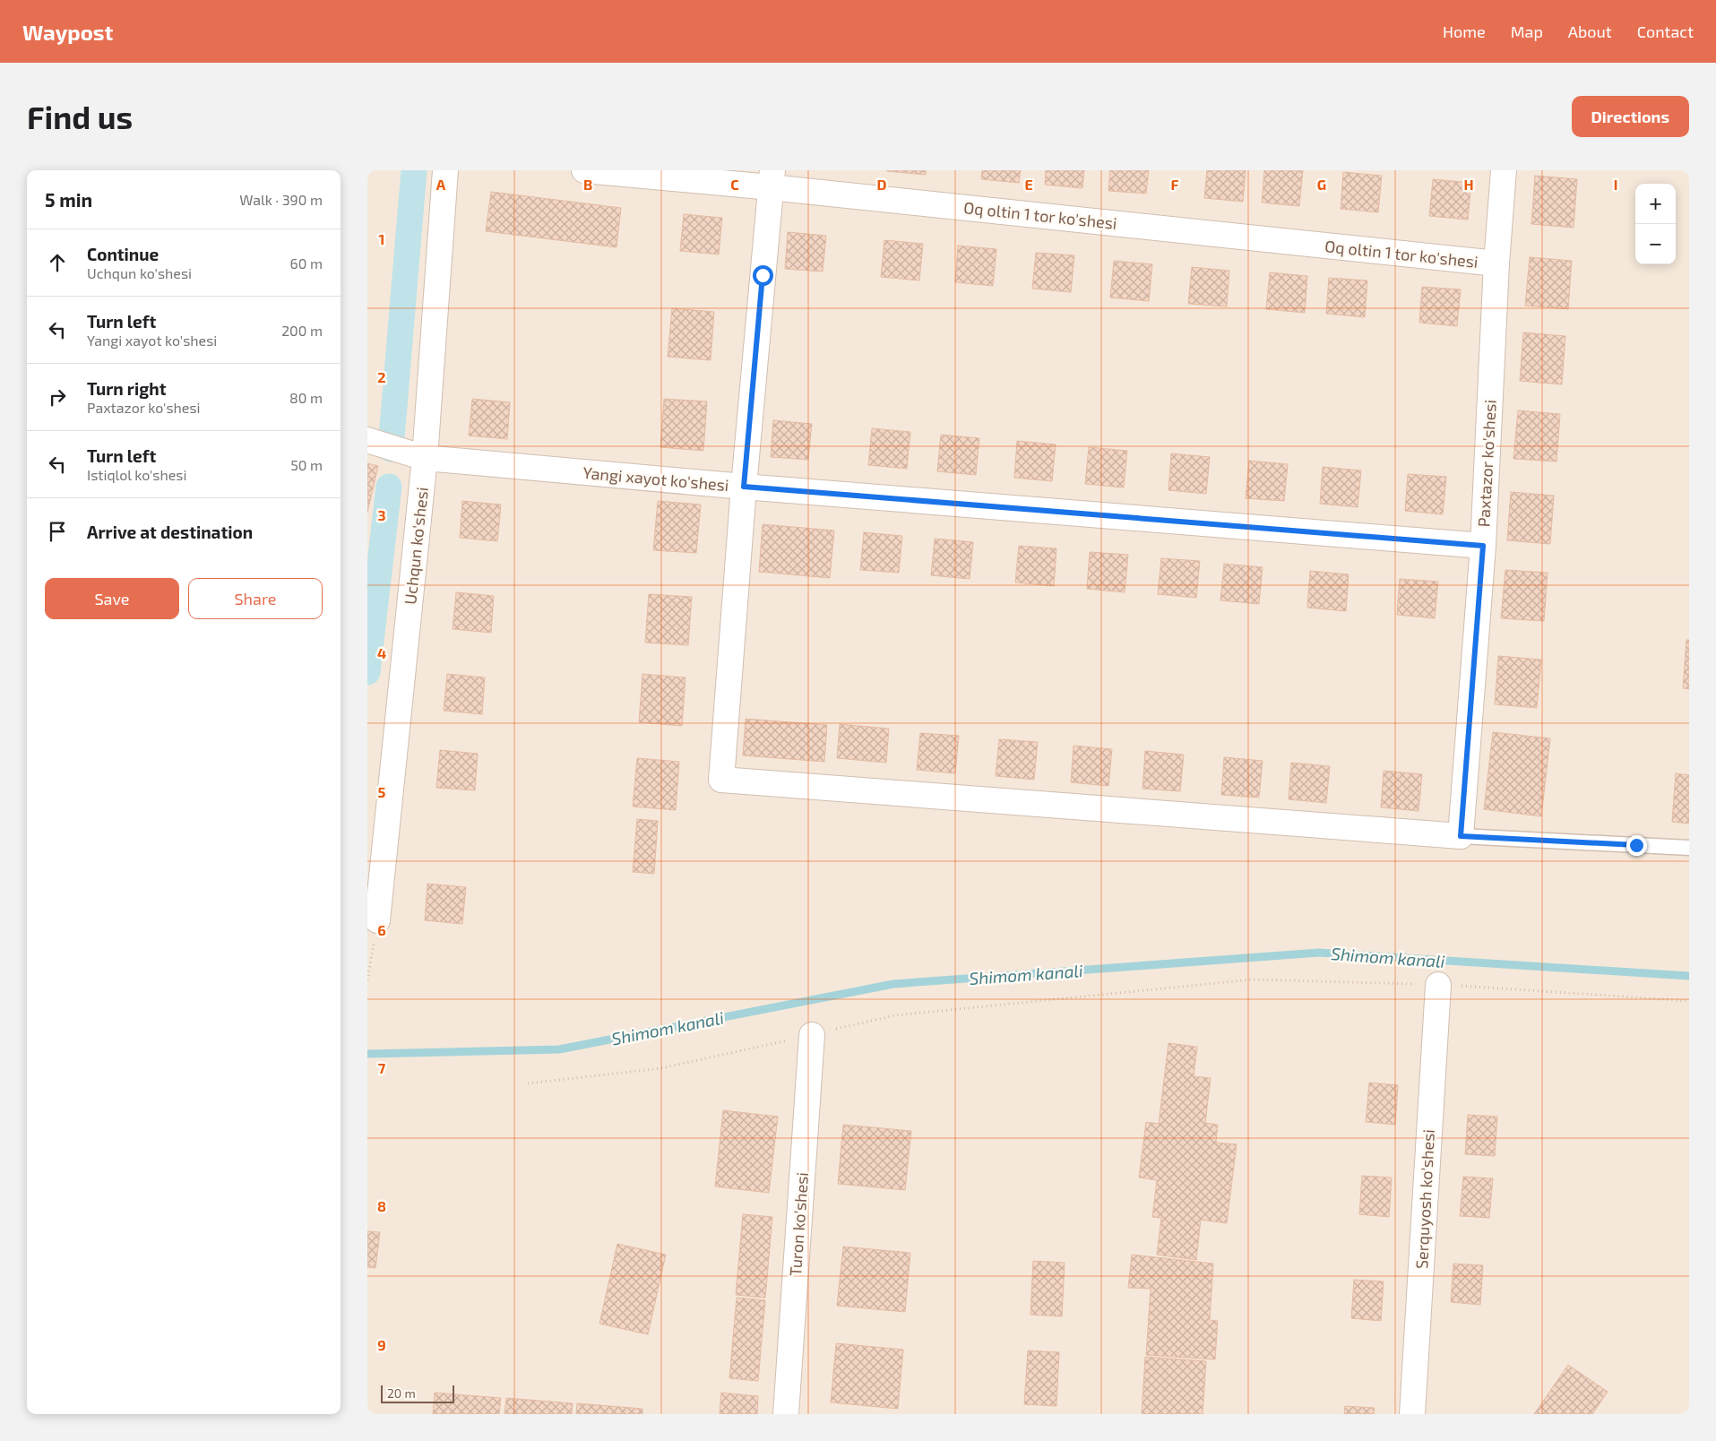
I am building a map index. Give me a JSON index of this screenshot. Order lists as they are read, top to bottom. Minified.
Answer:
{"streets":{"street":["Oq oltin 1 tor ko'shesi","Paxtazor ko'shesi","Yangi xayot ko'shesi","Uchqun ko'shesi","Serquyosh ko'shesi","Turon ko'shesi"]},"crossings":[["Oq oltin 1 tor ko'shesi","Paxtazor ko'shesi"],["Paxtazor ko'shesi","Yangi xayot ko'shesi"],["Yangi xayot ko'shesi","Uchqun ko'shesi"]],"water":["Shimom kanali"],"scale_bar":"20 m","page":{"header":"Waypost","nav":["Home","Map","About","Contact"],"buttons":["Directions",["Save","Share"]],"title":"Find us","heading":["5 min","Walk · 390 m"],"map_buttons":["+","−"],"list":[["Continue","Uchqun ko'shesi","60 m"],["Turn left","Yangi xayot ko'shesi","200 m"],["Turn right","Paxtazor ko'shesi","80 m"],["Turn left","Istiqlol ko'shesi","50 m"],"Arrive at destination"],"scale":"20 m"},"grid":{"columns":["A","B","C","D","E","F","G","H","I"],"rows":["1","2","3","4","5","6","7","8","9"]}}
